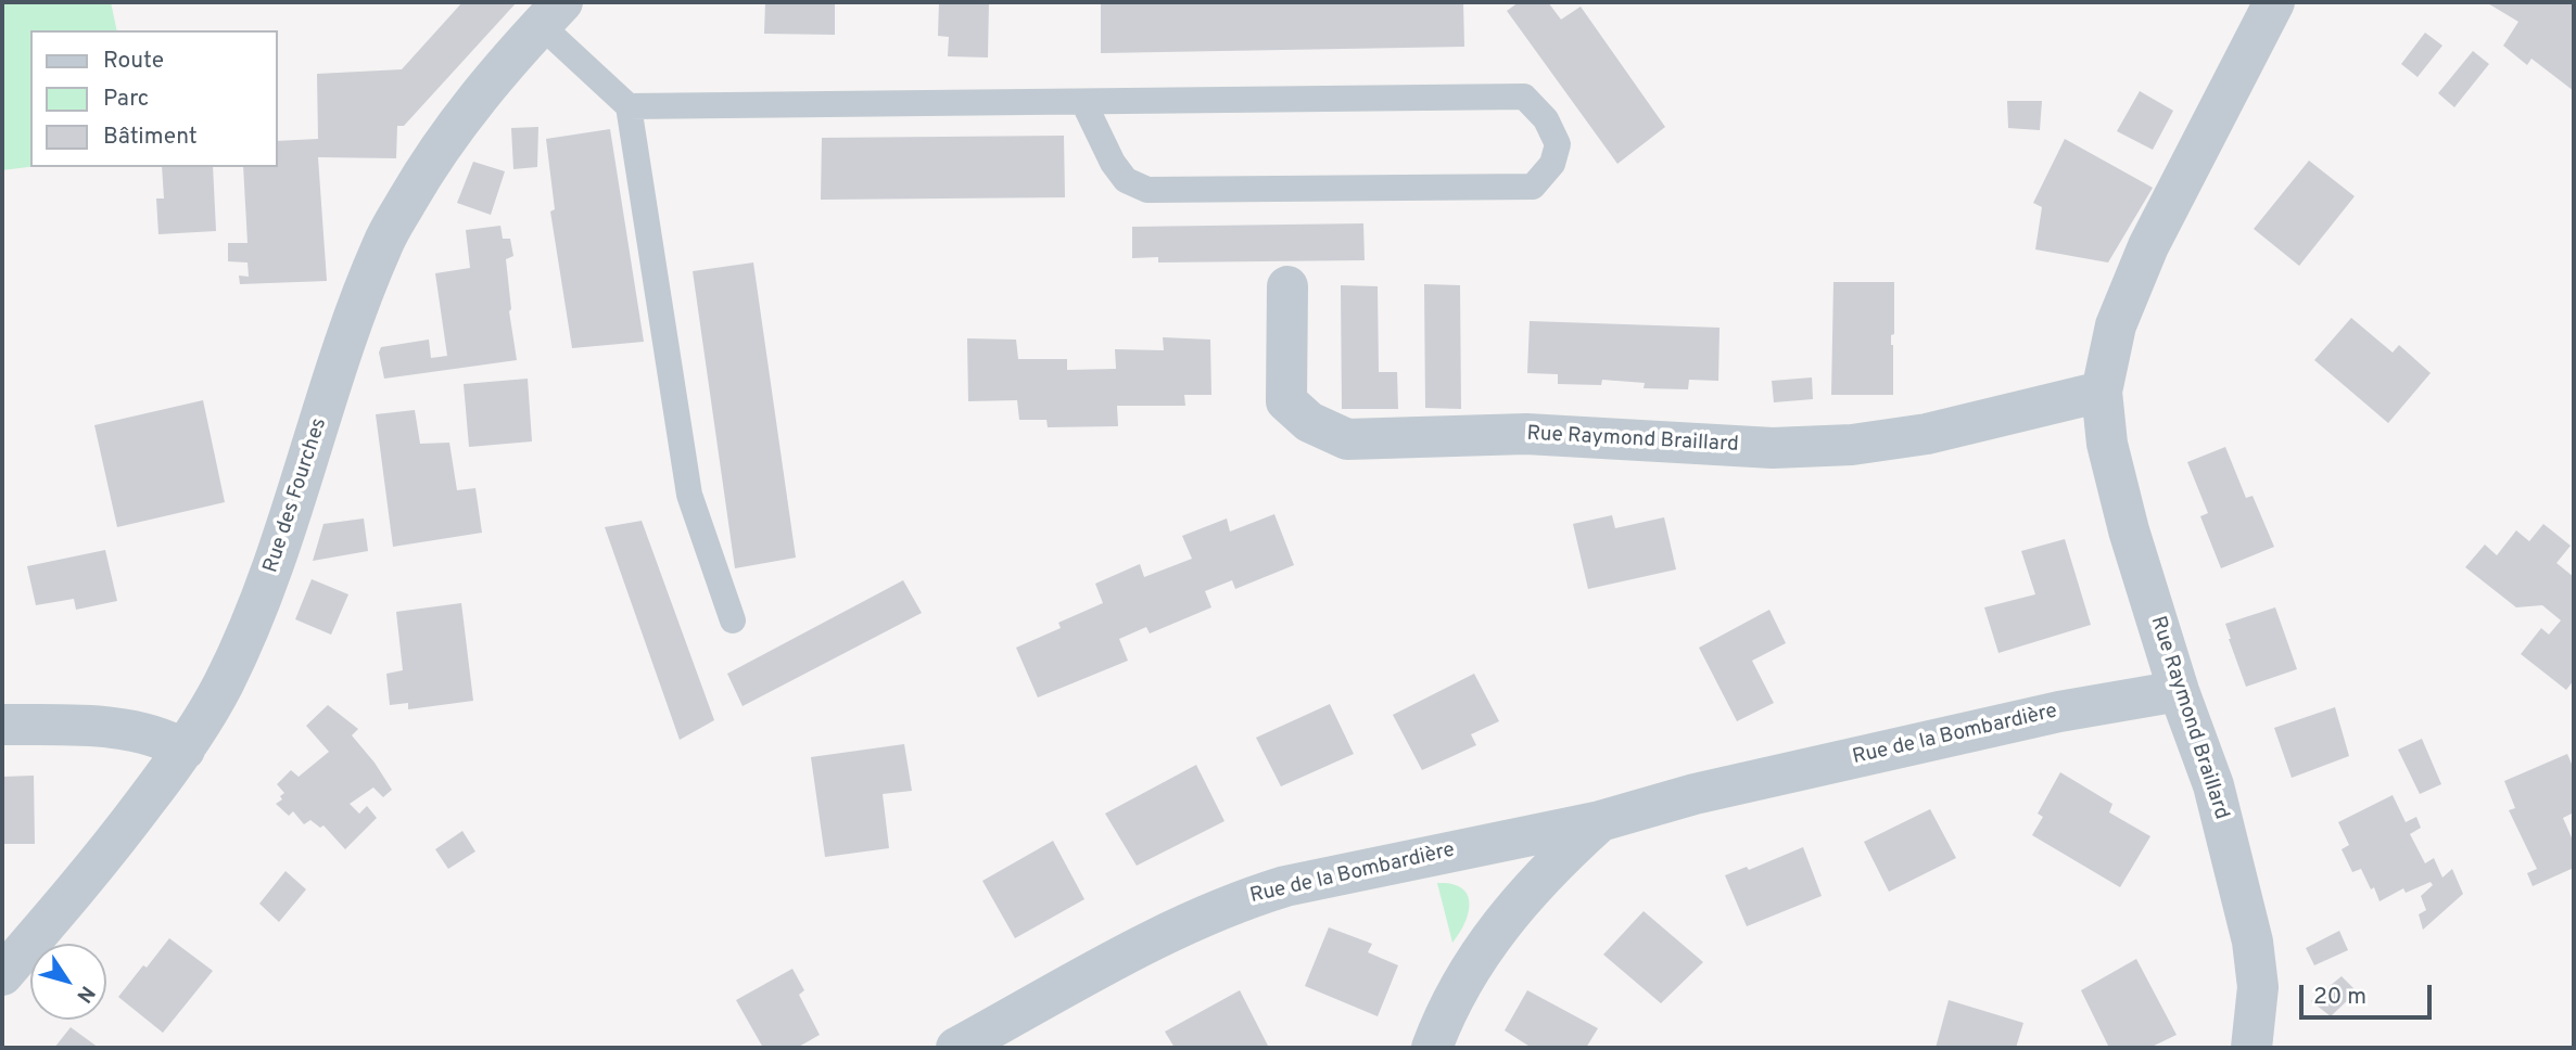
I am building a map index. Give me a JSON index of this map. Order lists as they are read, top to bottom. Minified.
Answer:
{"streets":{"street":["Rue Raymond Braillard","Rue des Fourches","Rue de la Bombardière"]},"crossings":[["Rue Raymond Braillard","Rue de la Bombardière"]],"legend":["Route","Parc","Bâtiment"],"scale_bar":"20 m","north":"bottom right"}
